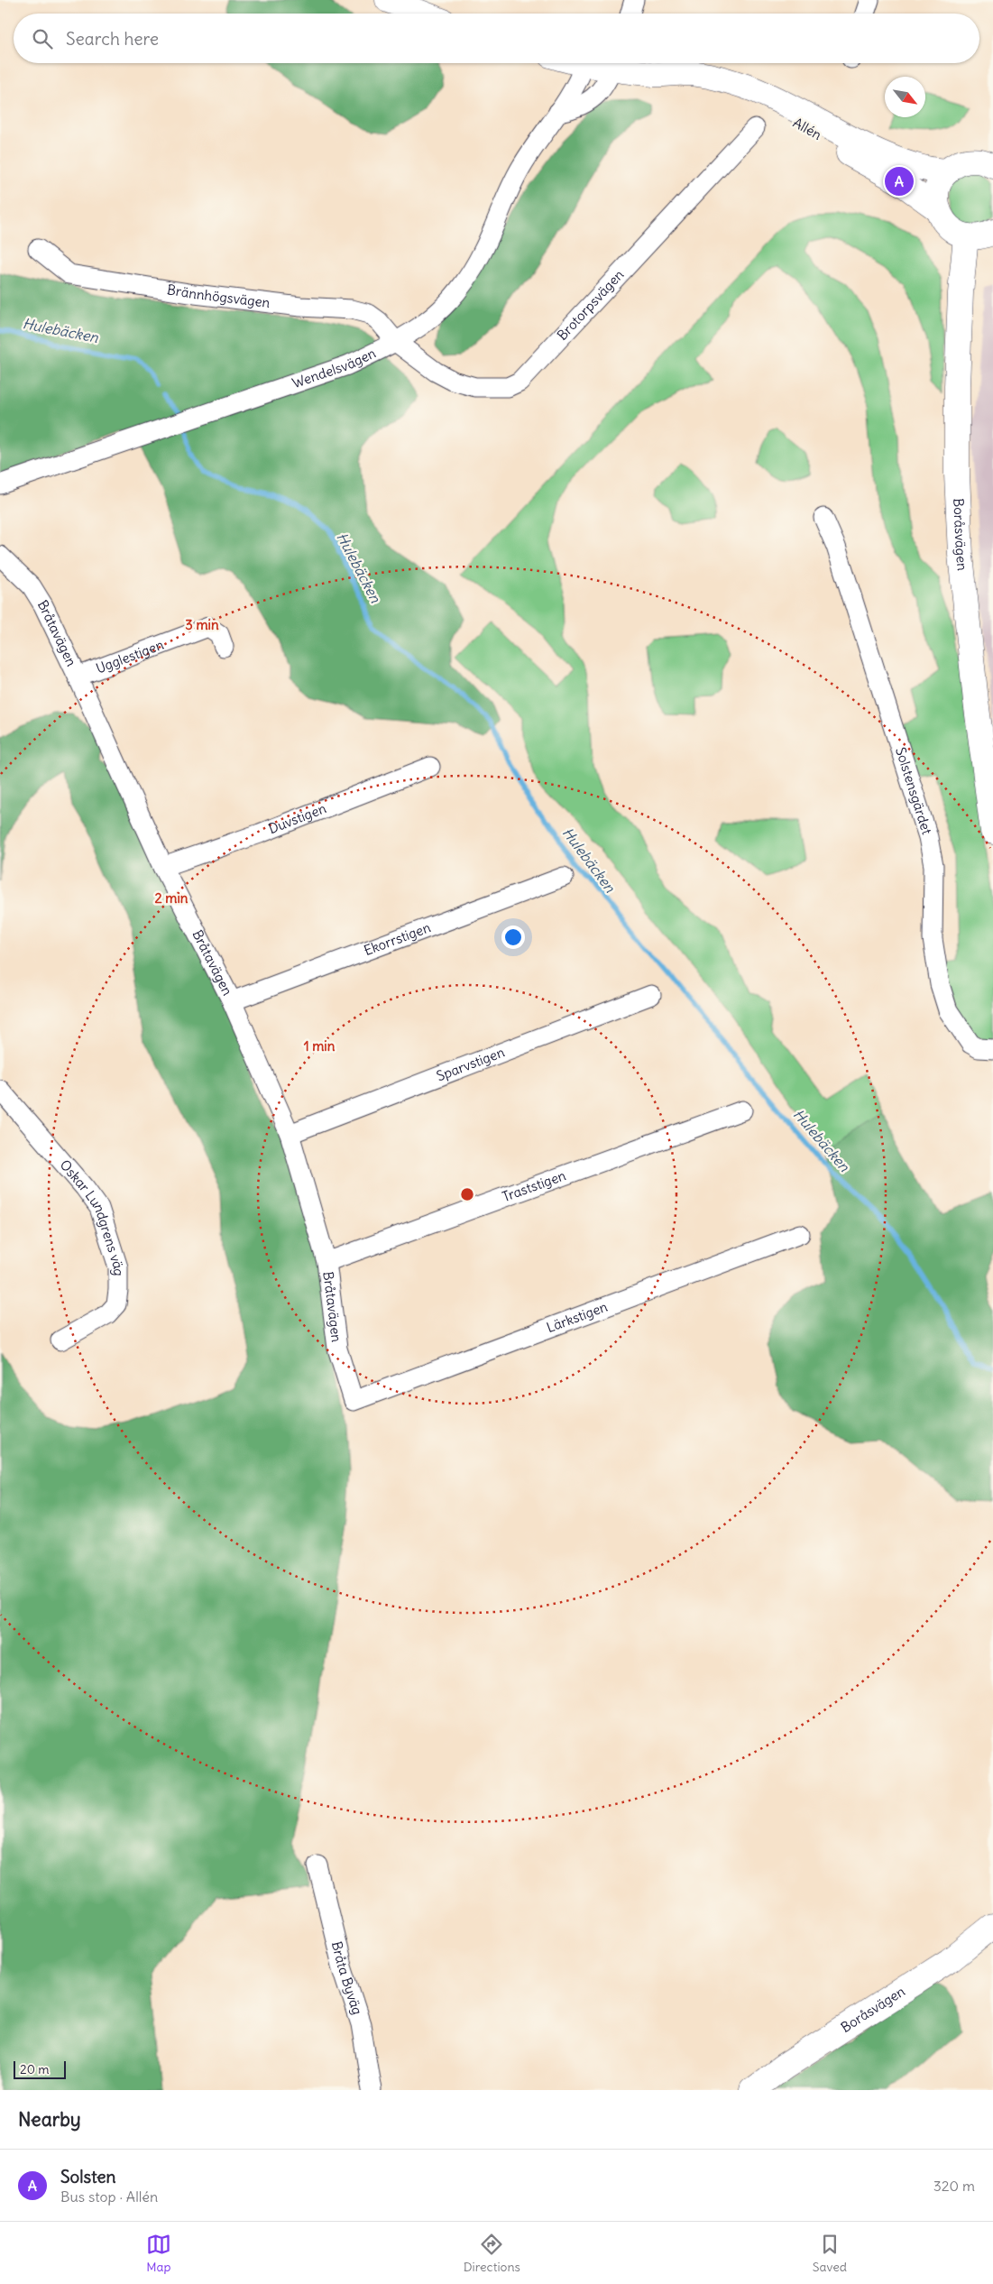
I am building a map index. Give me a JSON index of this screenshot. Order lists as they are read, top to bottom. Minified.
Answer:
{"streets":{"street":["Allén","Brännhögsvägen","Brotorpsvägen","Wendelsvägen","Boråsvägen","Bråtavägen","Ugglestigen","Solstensgärdet","Duvstigen","Ekorrstigen","Sparvstigen","Traststigen","Oskar Lundgrens väg","Lärkstigen","Bråta Byväg"]},"crossings":[["Allén","Wendelsvägen"],["Brännhögsvägen","Brotorpsvägen"],["Brännhögsvägen","Wendelsvägen"],["Brotorpsvägen","Wendelsvägen"],["Bråtavägen","Ugglestigen"],["Bråtavägen","Duvstigen"],["Bråtavägen","Ekorrstigen"],["Bråtavägen","Sparvstigen"],["Bråtavägen","Traststigen"],["Bråtavägen","Lärkstigen"]],"water":["Hulebäcken"],"scale_bar":"20 m","north":"bottom right","page":{"search":"Search here","pins":"A","scale":"20 m","heading":"Nearby","list":[{"mark":"A","name":"Solsten","note":"Bus stop · Allén","value":"320 m"}],"nav":["Map","Directions","Saved"]},"rings":["3 min","2 min","1 min"]}
